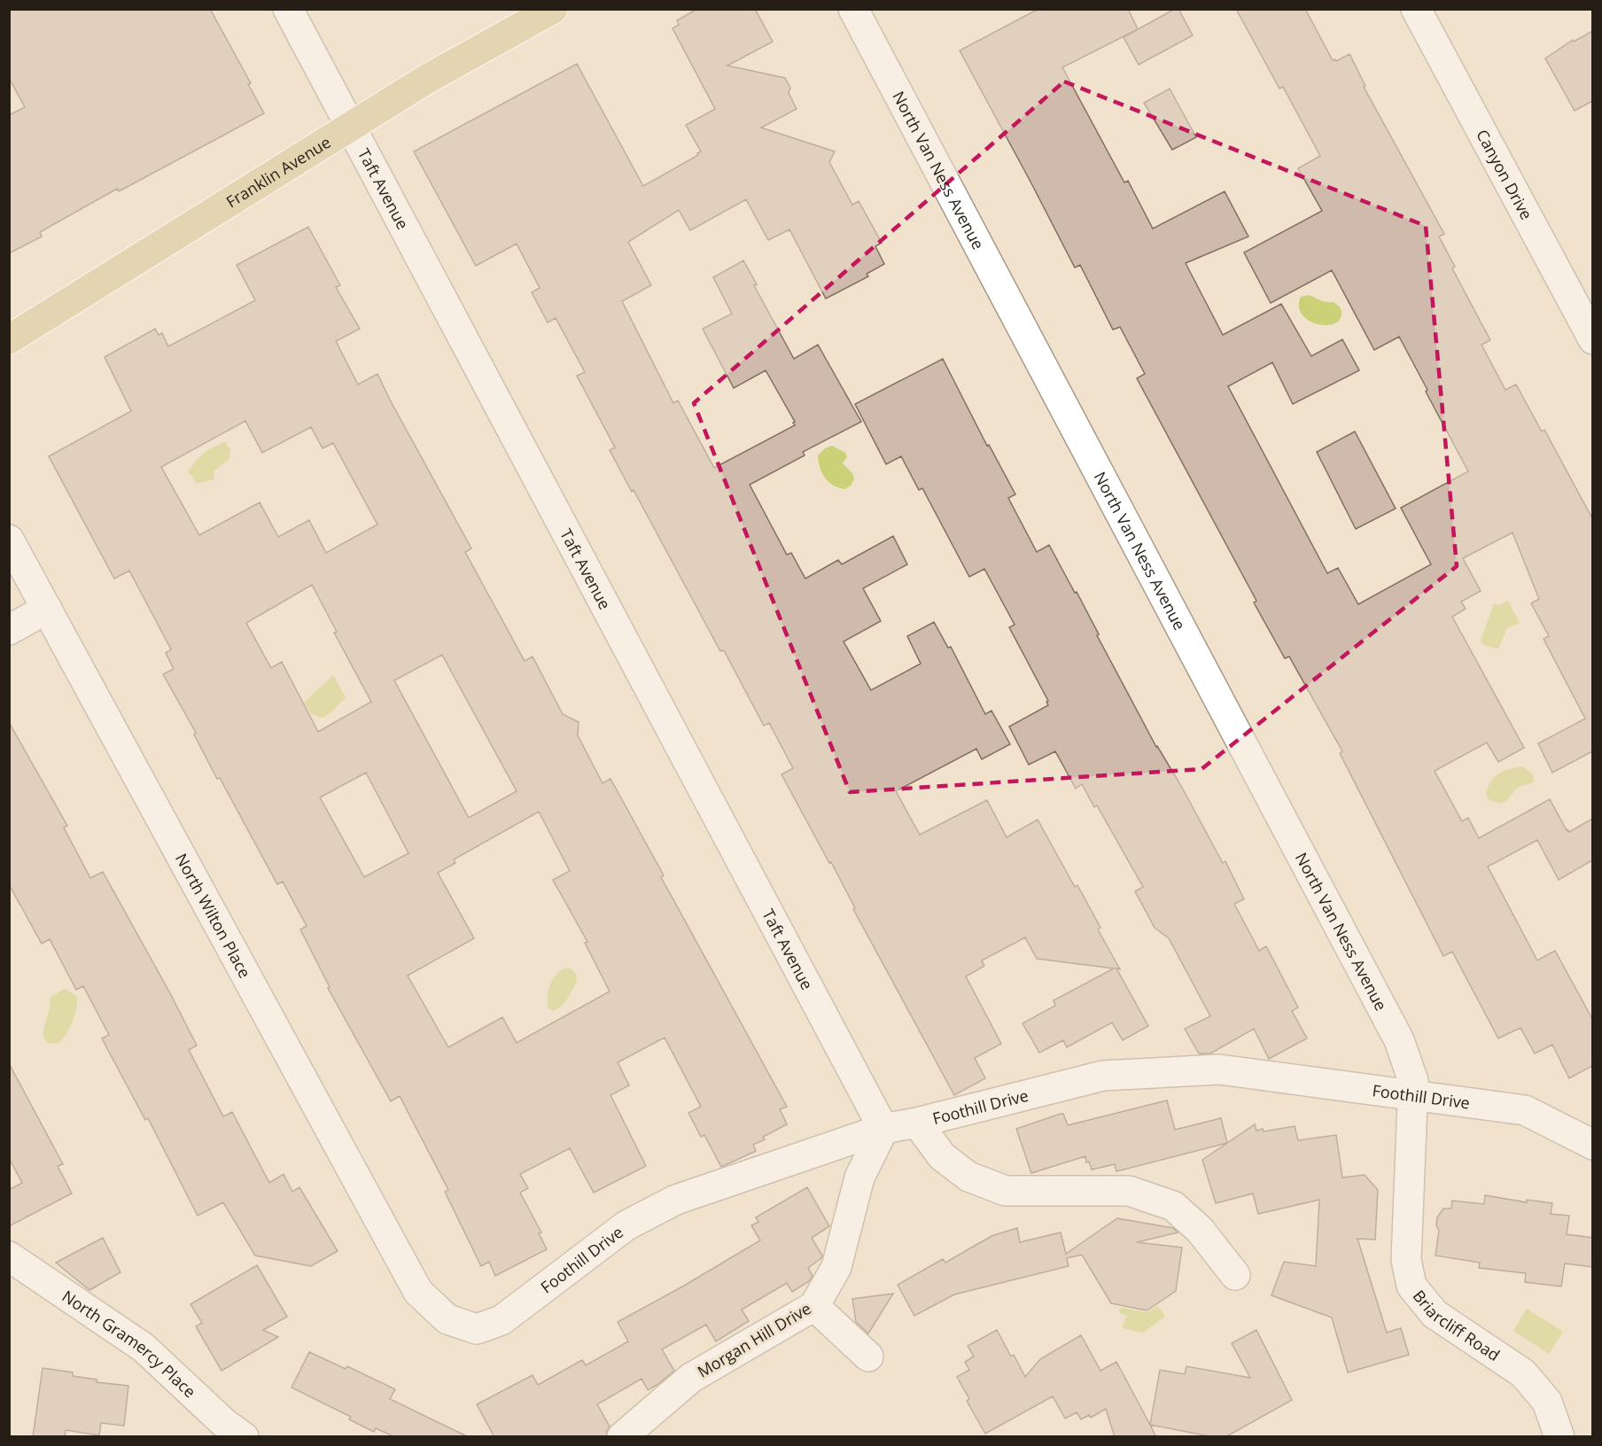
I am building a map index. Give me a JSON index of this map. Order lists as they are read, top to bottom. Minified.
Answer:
{"streets":{"main road":["Franklin Avenue"],"street":["North Van Ness Avenue","Canyon Drive","Taft Avenue","North Wilton Place","Foothill Drive","Briarcliff Road","Morgan Hill Drive","North Gramercy Place"]},"crossings":[["North Van Ness Avenue","Foothill Drive"],["North Van Ness Avenue","Briarcliff Road"],["Franklin Avenue","Taft Avenue"],["Taft Avenue","Foothill Drive"],["Taft Avenue","Morgan Hill Drive"],["North Wilton Place","Foothill Drive"],["Foothill Drive","Briarcliff Road"],["Foothill Drive","Morgan Hill Drive"]]}
